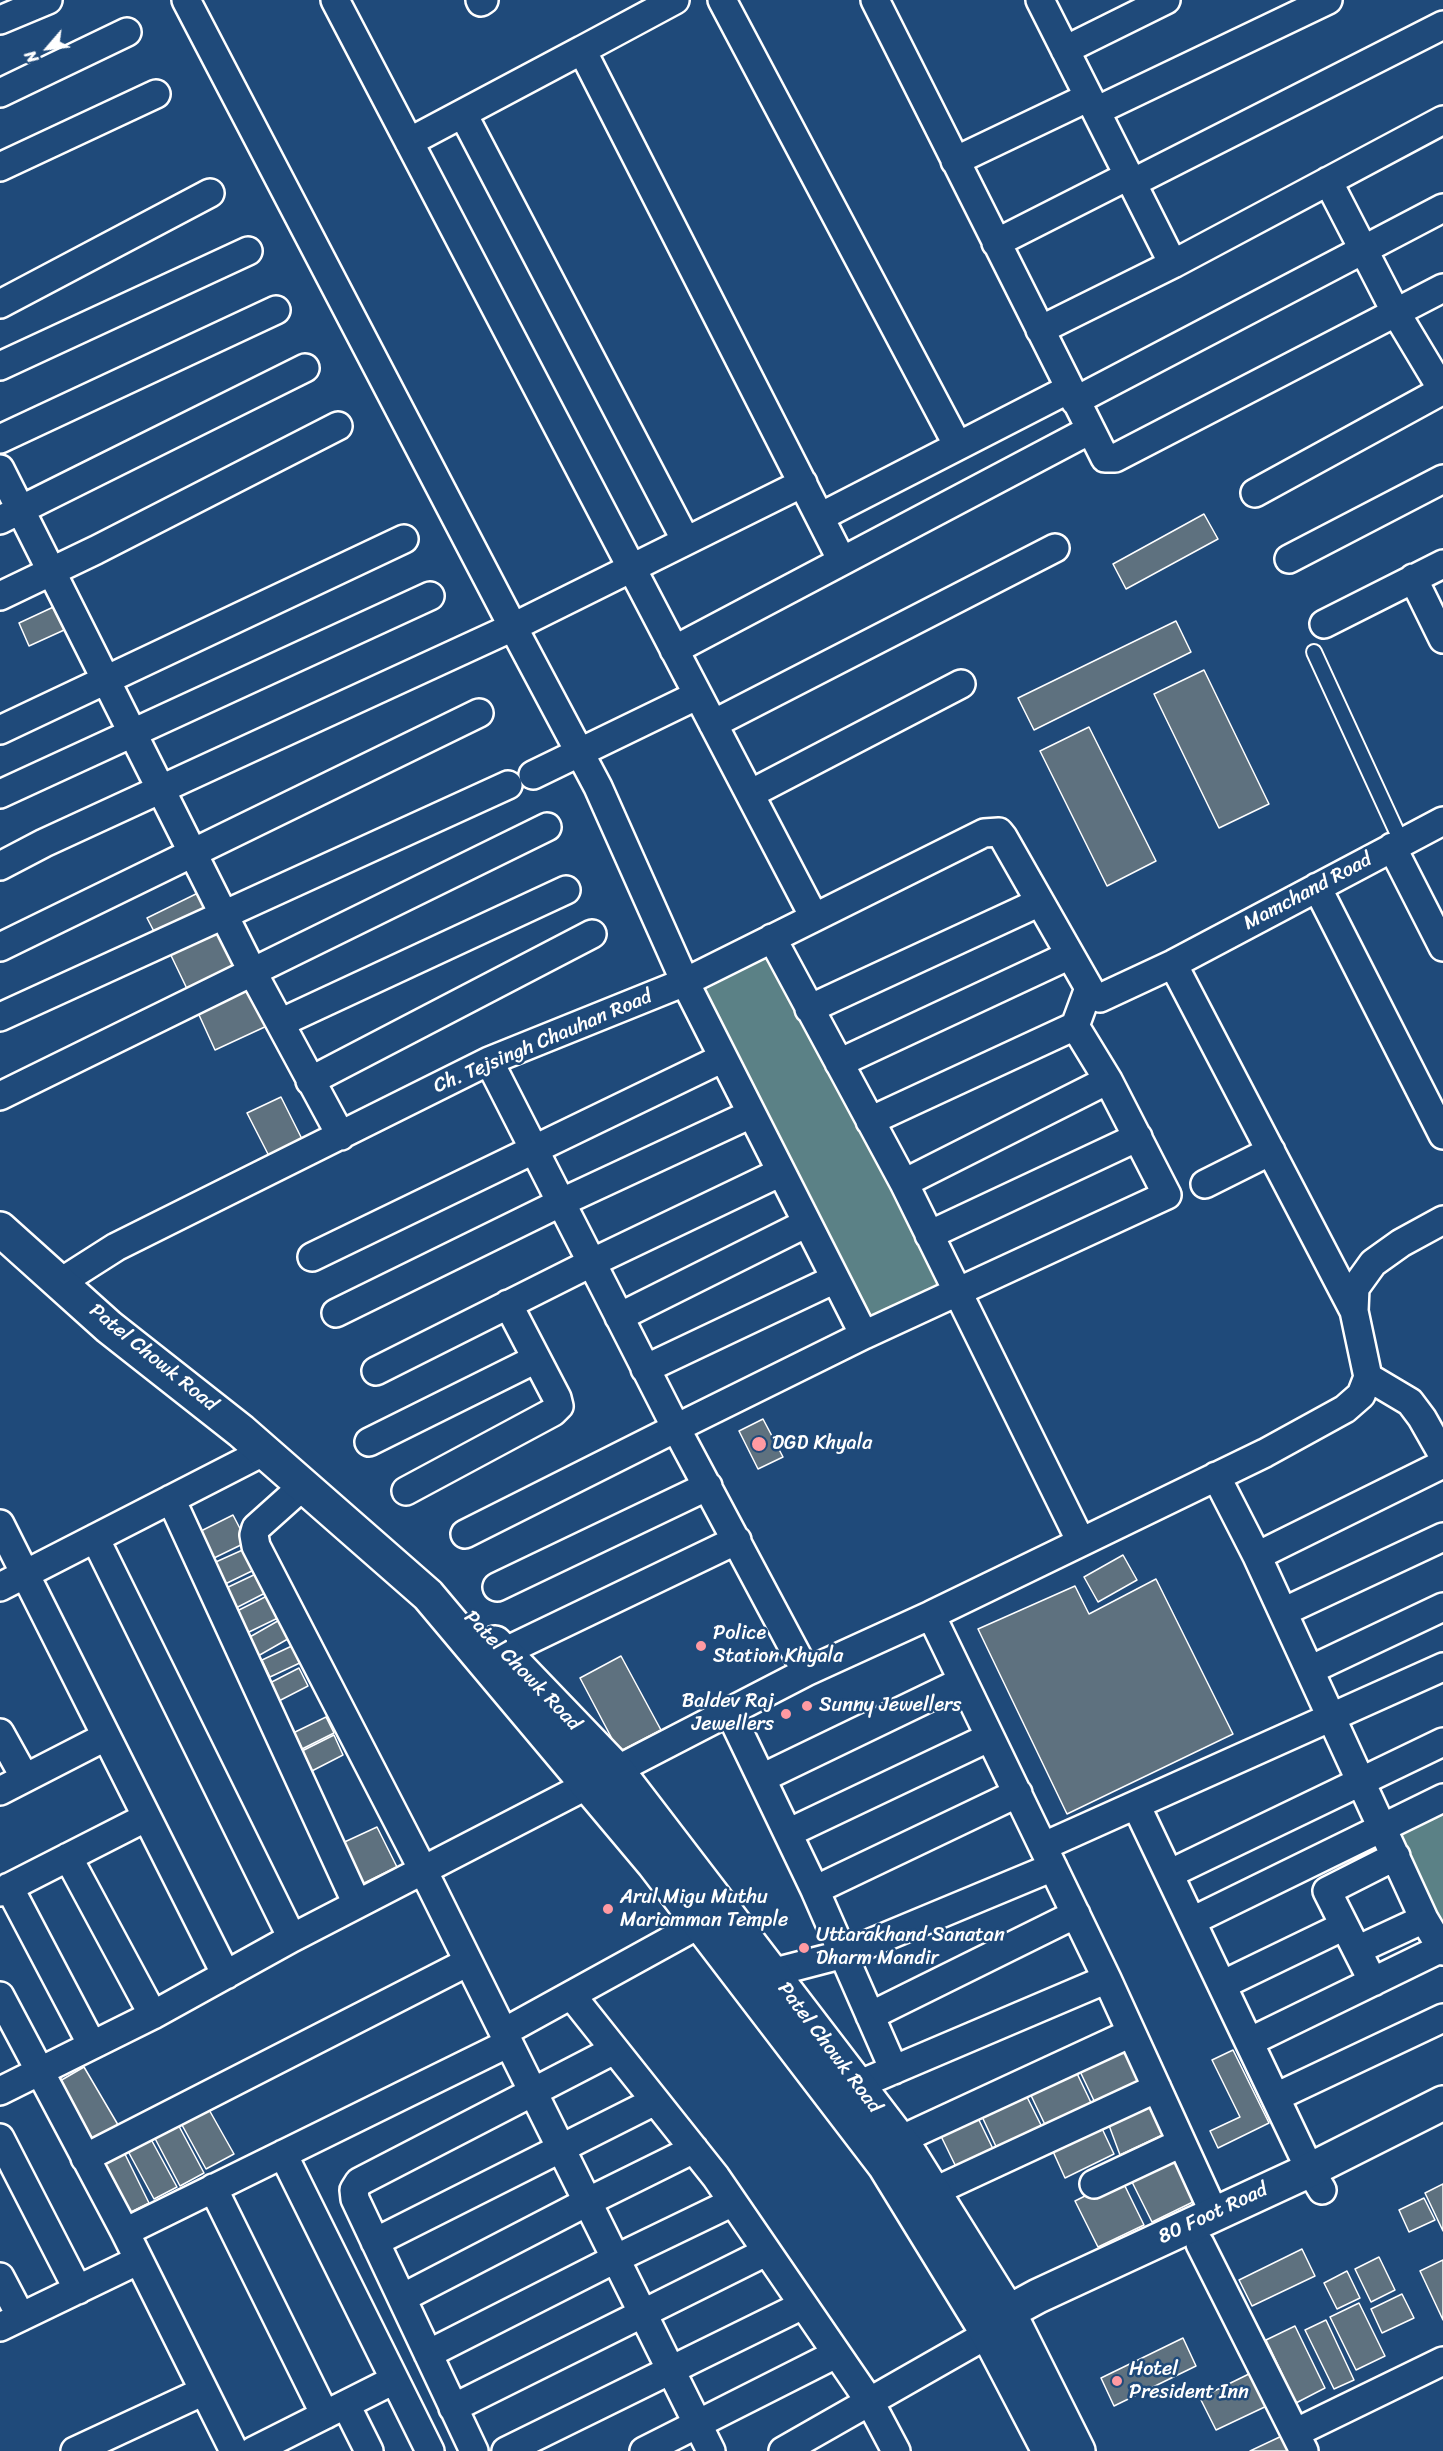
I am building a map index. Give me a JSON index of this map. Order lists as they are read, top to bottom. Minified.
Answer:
{"streets":{"street":["Mamchand Road","Ch. Tejsingh Chauhan Road","Patel Chowk Road","80 Foot Road"]},"crossings":[["Ch. Tejsingh Chauhan Road","Patel Chowk Road"],["Patel Chowk Road","80 Foot Road"]],"places":["DGD Khyala","Police Station Khyala","Sunny Jewellers","Baldev Raj Jewellers","Arul Migu Muthu Mariamman Temple","Uttarakhand Sanatan Dharm Mandir","Hotel President Inn"],"north":"bottom left"}
